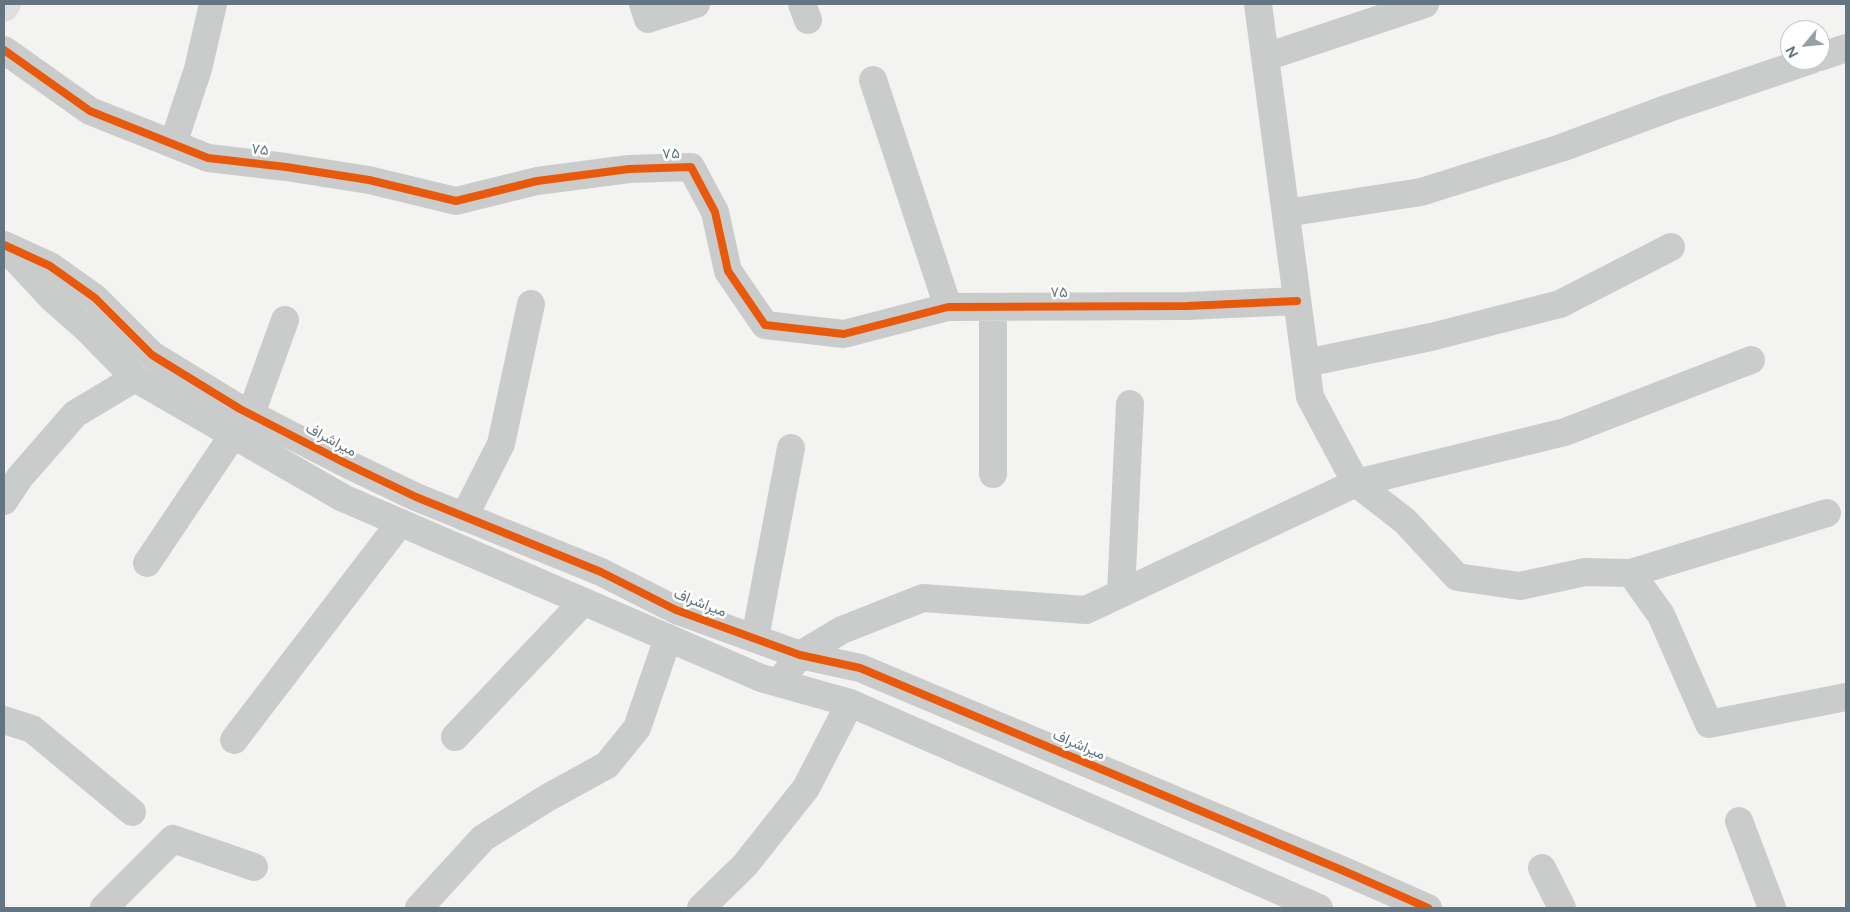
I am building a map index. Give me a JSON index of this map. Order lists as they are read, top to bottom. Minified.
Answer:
{"streets":{"street":["۷۵","میراشراف"]},"north":"bottom left"}
